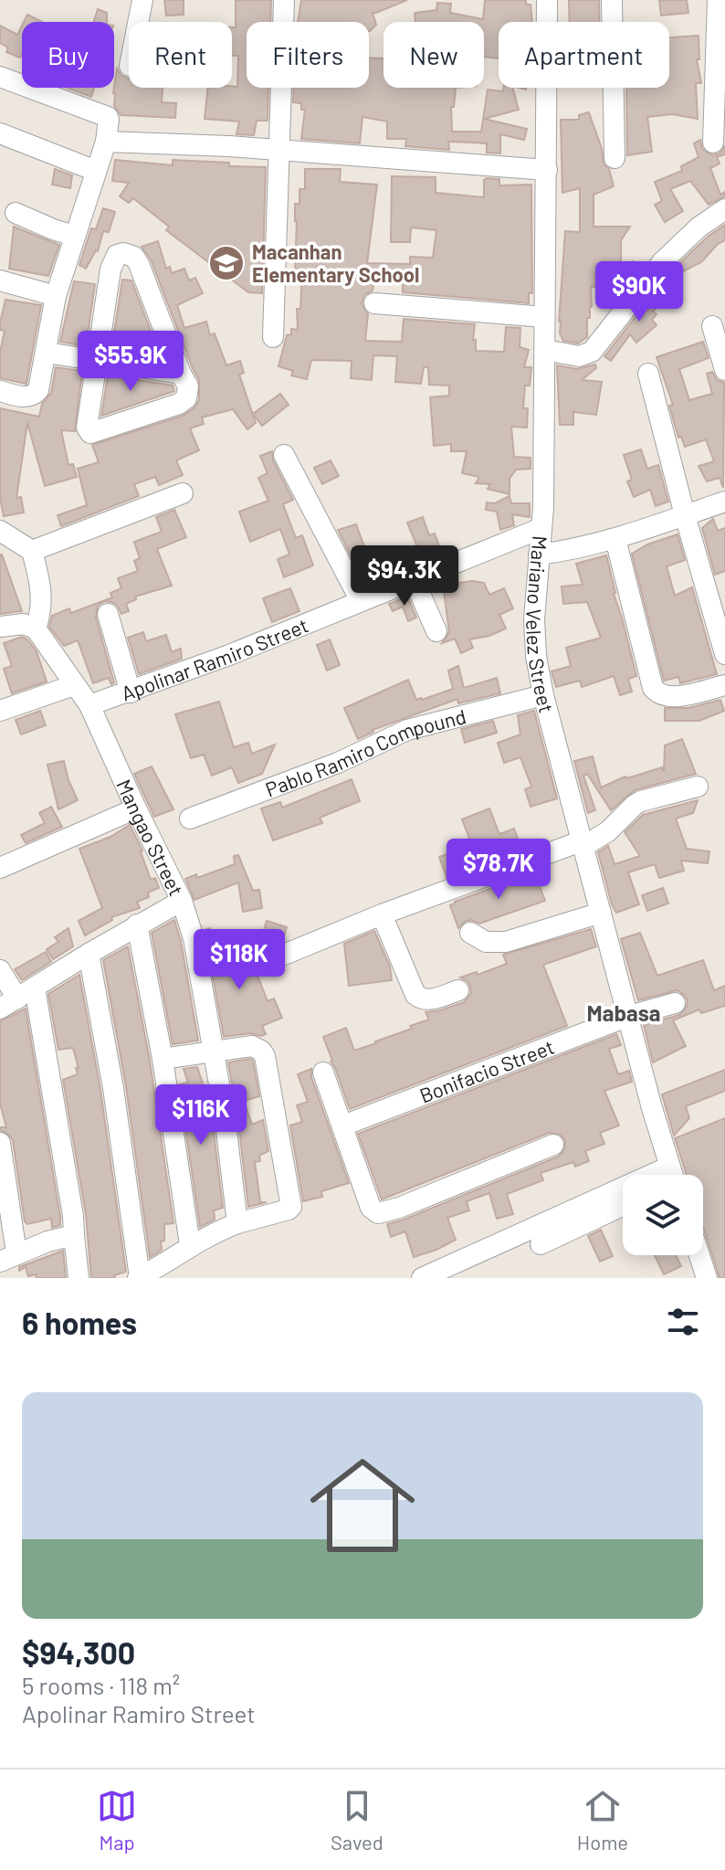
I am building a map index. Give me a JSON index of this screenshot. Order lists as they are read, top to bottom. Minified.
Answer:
{"streets":{"street":["Mariano Velez Street","Apolinar Ramiro Street","Pablo Ramiro Compound","Mangao Street","Bonifacio Street"]},"crossings":[["Mariano Velez Street","Apolinar Ramiro Street"],["Mariano Velez Street","Pablo Ramiro Compound"],["Mariano Velez Street","Bonifacio Street"],["Apolinar Ramiro Street","Mangao Street"]],"districts":["Mabasa"],"places":{"school or university":["Macanhan Elementary School"]},"page":{"chip":["Buy","Rent","Filters","New","Apartment"],"price":["$90K","$55.9K","$94.3K","$78.7K","$118K","$116K"],"heading":"6 homes","list":[{"name":"$94,300","note":"5 rooms · 118 m² · Apolinar Ramiro Street"}],"tabs":["Map","Saved","Home"]}}
